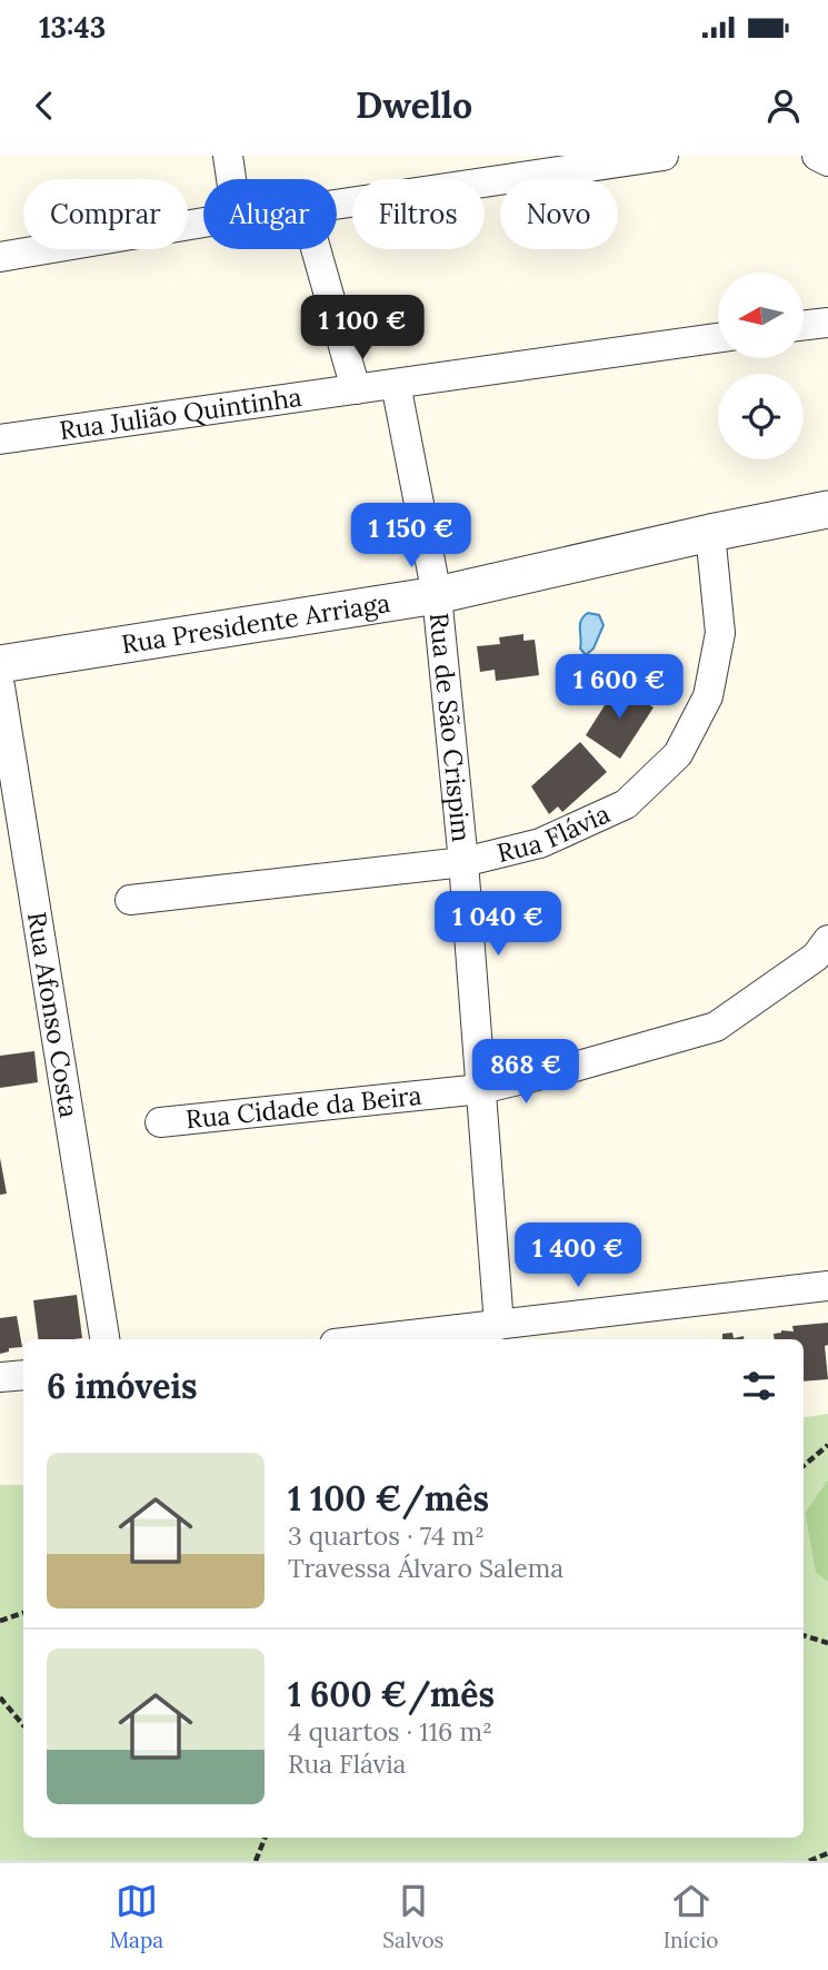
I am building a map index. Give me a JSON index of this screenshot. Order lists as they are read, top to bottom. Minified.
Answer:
{"streets":{"street":["Rua Julião Quintinha","Rua Presidente Arriaga","Rua de São Crispim","Rua Flávia","Rua Afonso Costa","Rua Cidade da Beira"]},"crossings":[["Rua Julião Quintinha","Rua de São Crispim"],["Rua Presidente Arriaga","Rua de São Crispim"],["Rua Presidente Arriaga","Rua Flávia"],["Rua de São Crispim","Rua Flávia"],["Rua de São Crispim","Rua Cidade da Beira"]],"north":"left","page":{"status":"13:43","header":"Dwello","chip":["Comprar","Alugar","Filtros","Novo"],"price":["1 100 €","1 150 €","1 600 €","1 040 €","868 €","1 400 €"],"heading":"6 imóveis","list":[{"name":"1 100 €/mês","note":"3 quartos · 74 m² · Travessa Álvaro Salema"},{"name":"1 600 €/mês","note":"4 quartos · 116 m² · Rua Flávia"}],"tabs":["Mapa","Salvos","Início"]}}
